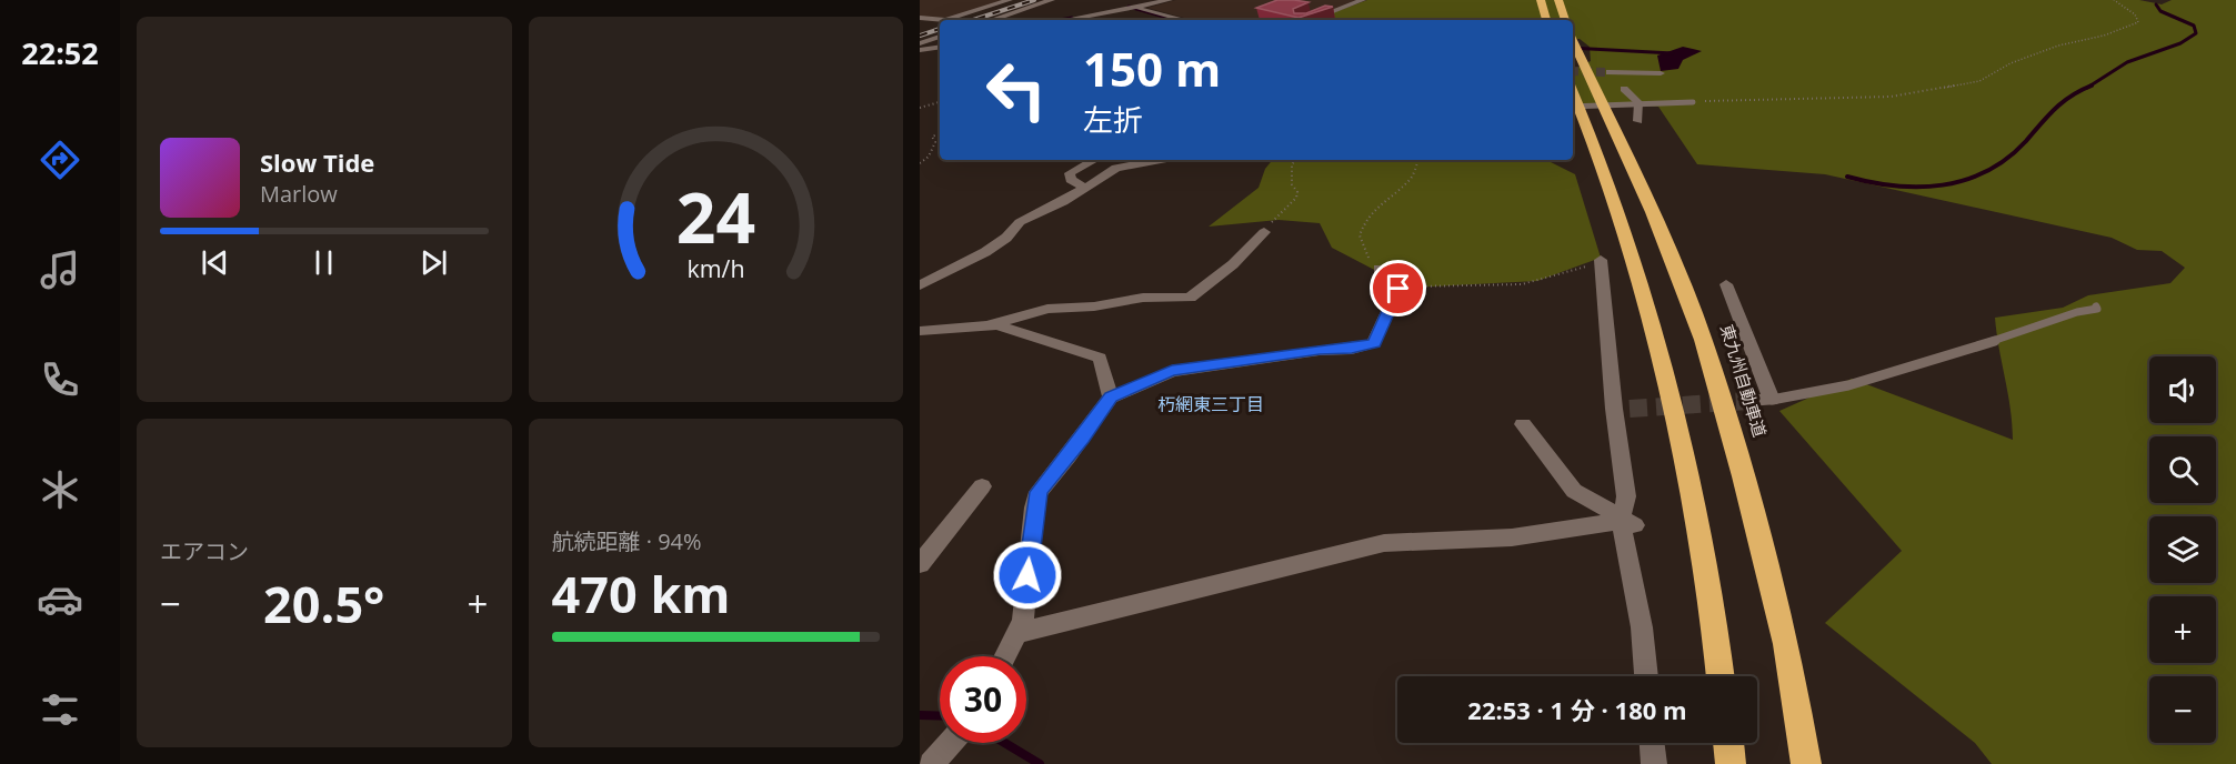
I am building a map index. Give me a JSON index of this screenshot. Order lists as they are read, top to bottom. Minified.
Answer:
{"streets":{"highway":["東九州自動車道"]},"districts":["朽網東三丁目"],"page":{"tabs":"22:52","turn":["150 m","左折"],"song":["Slow Tide","Marlow"],"map_buttons":["+","−"],"tile":["エアコン",["航続距離 · 94%","470 km"]],"heat":["−","20.5°","+"],"limit":"30","trip":"22:53 · 1 分 · 180 m","gauge":["24","km/h"]}}
